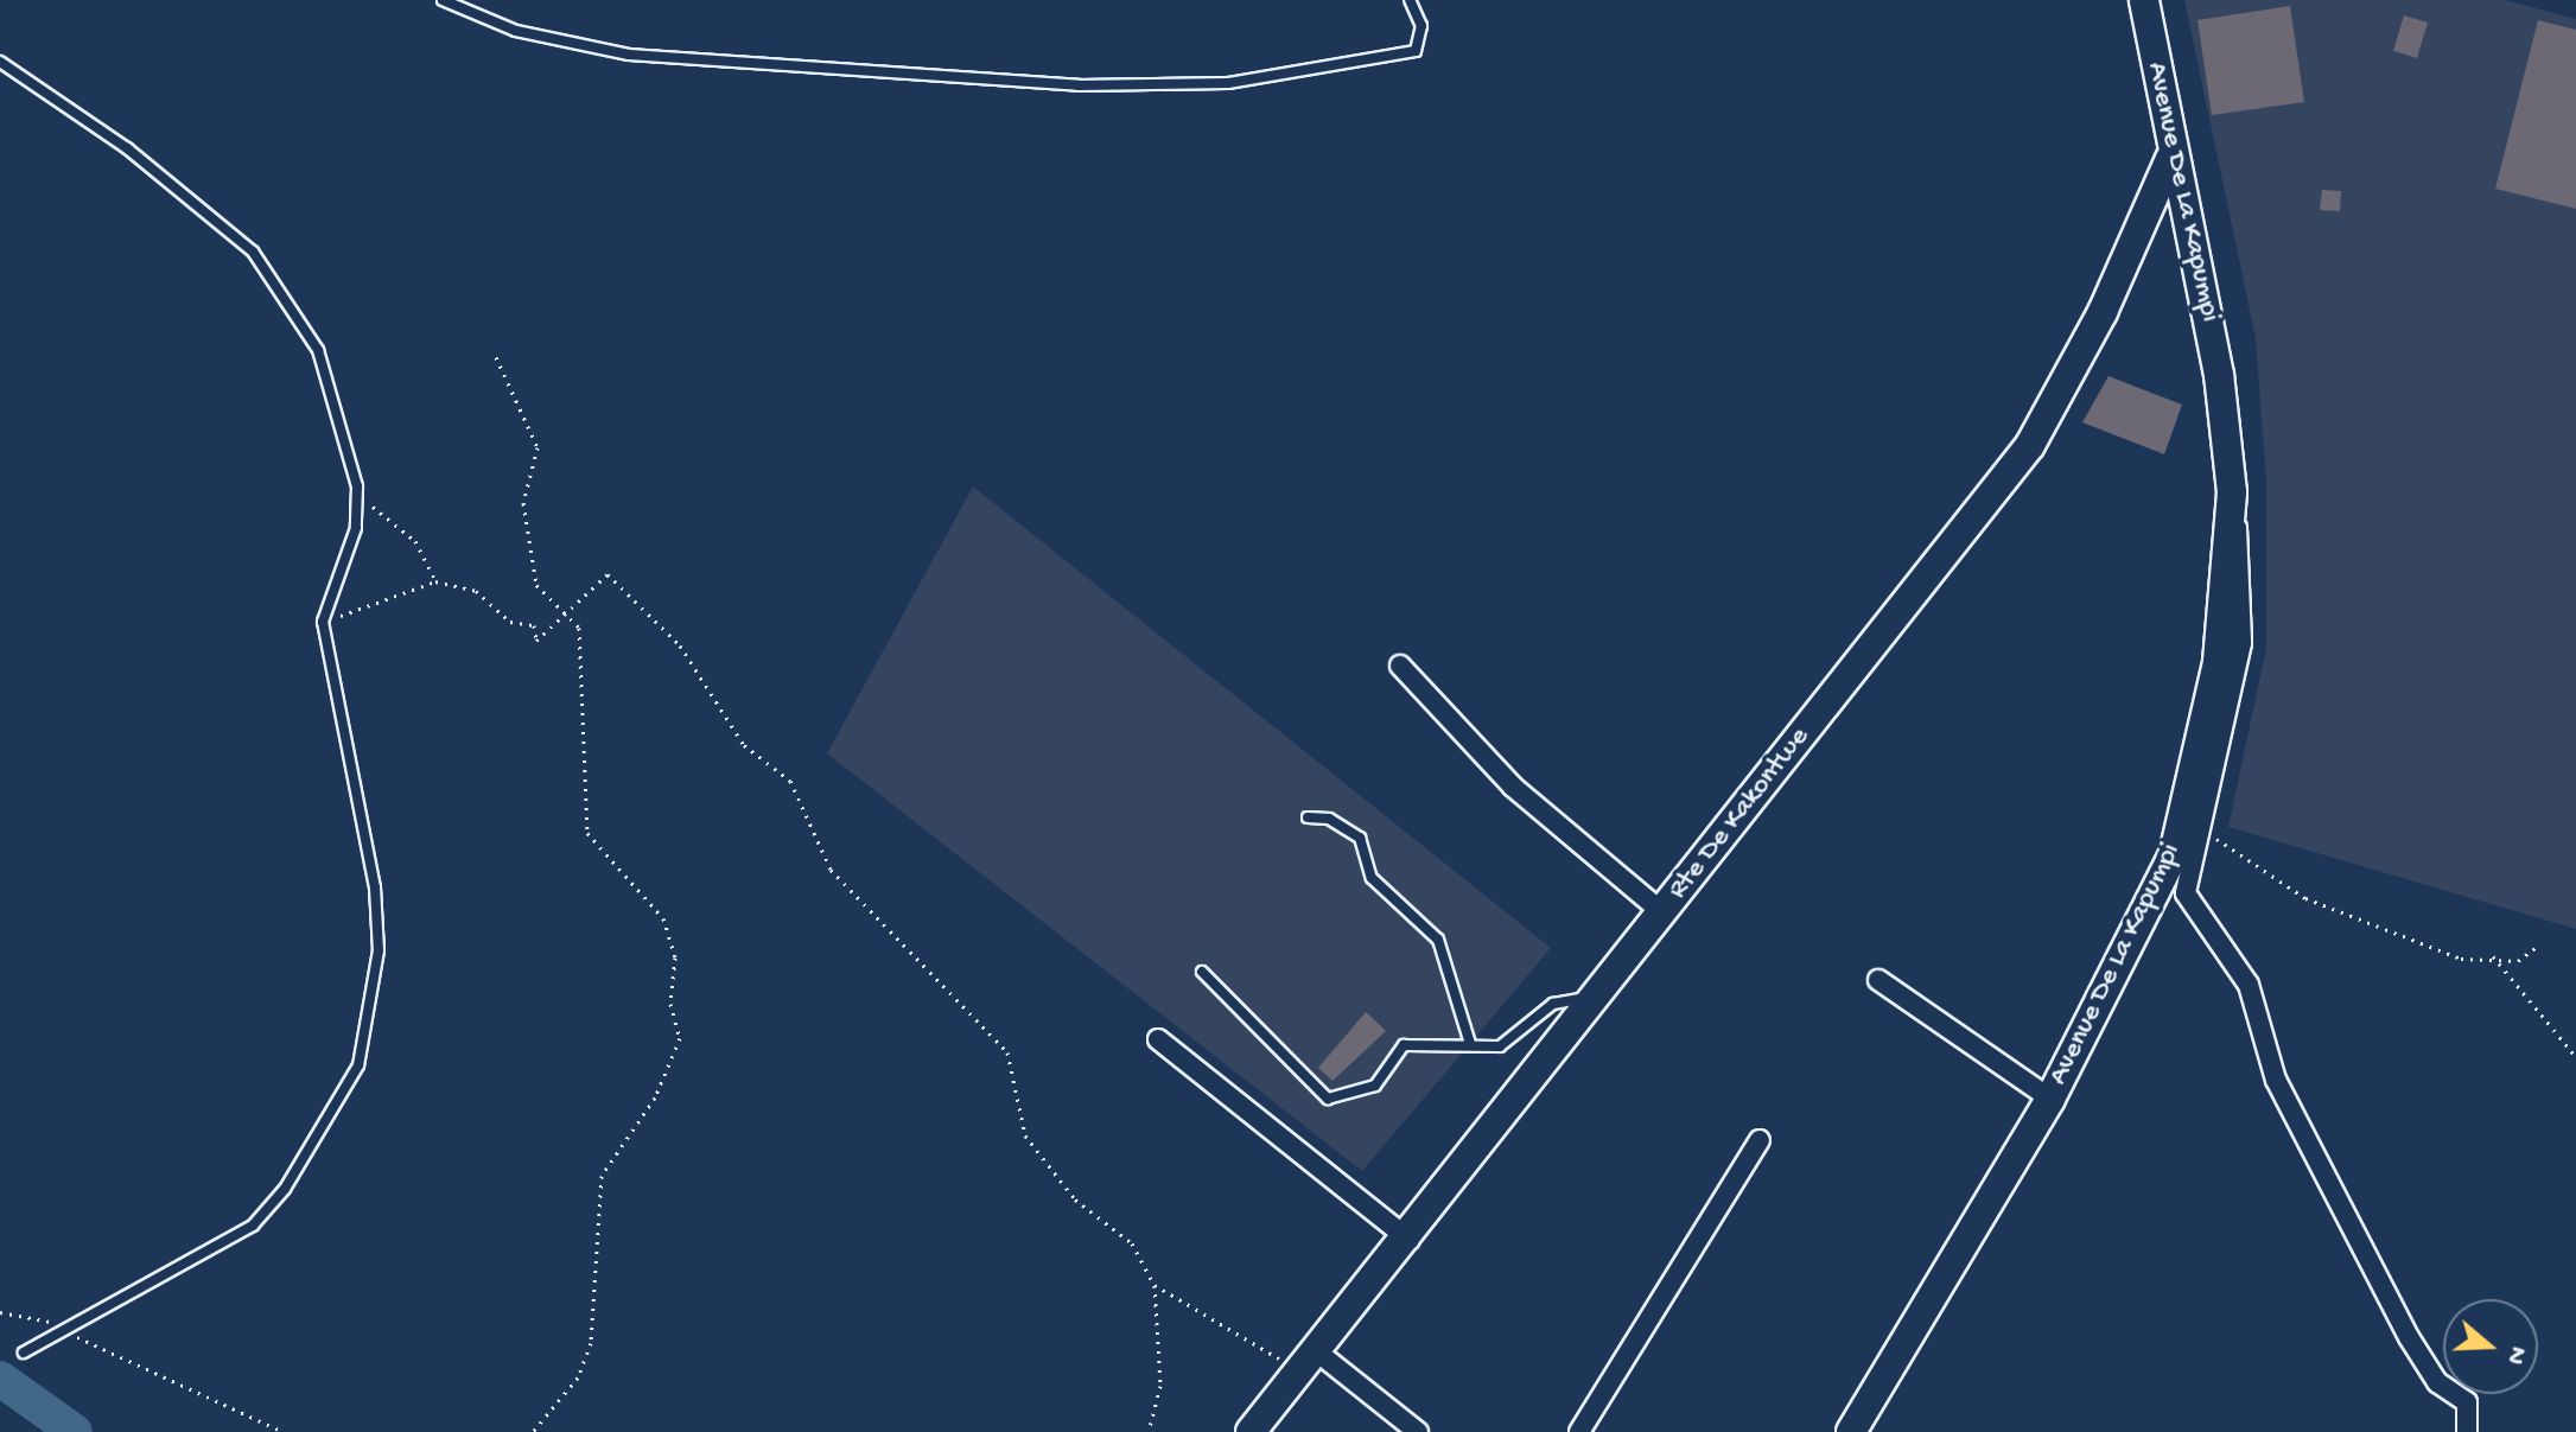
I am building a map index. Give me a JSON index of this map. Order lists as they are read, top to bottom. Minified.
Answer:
{"streets":{"street":["Avenue De La Kapumpi","Rte De Kakontwe"]},"crossings":[["Avenue De La Kapumpi","Rte De Kakontwe"]],"north":"right"}
